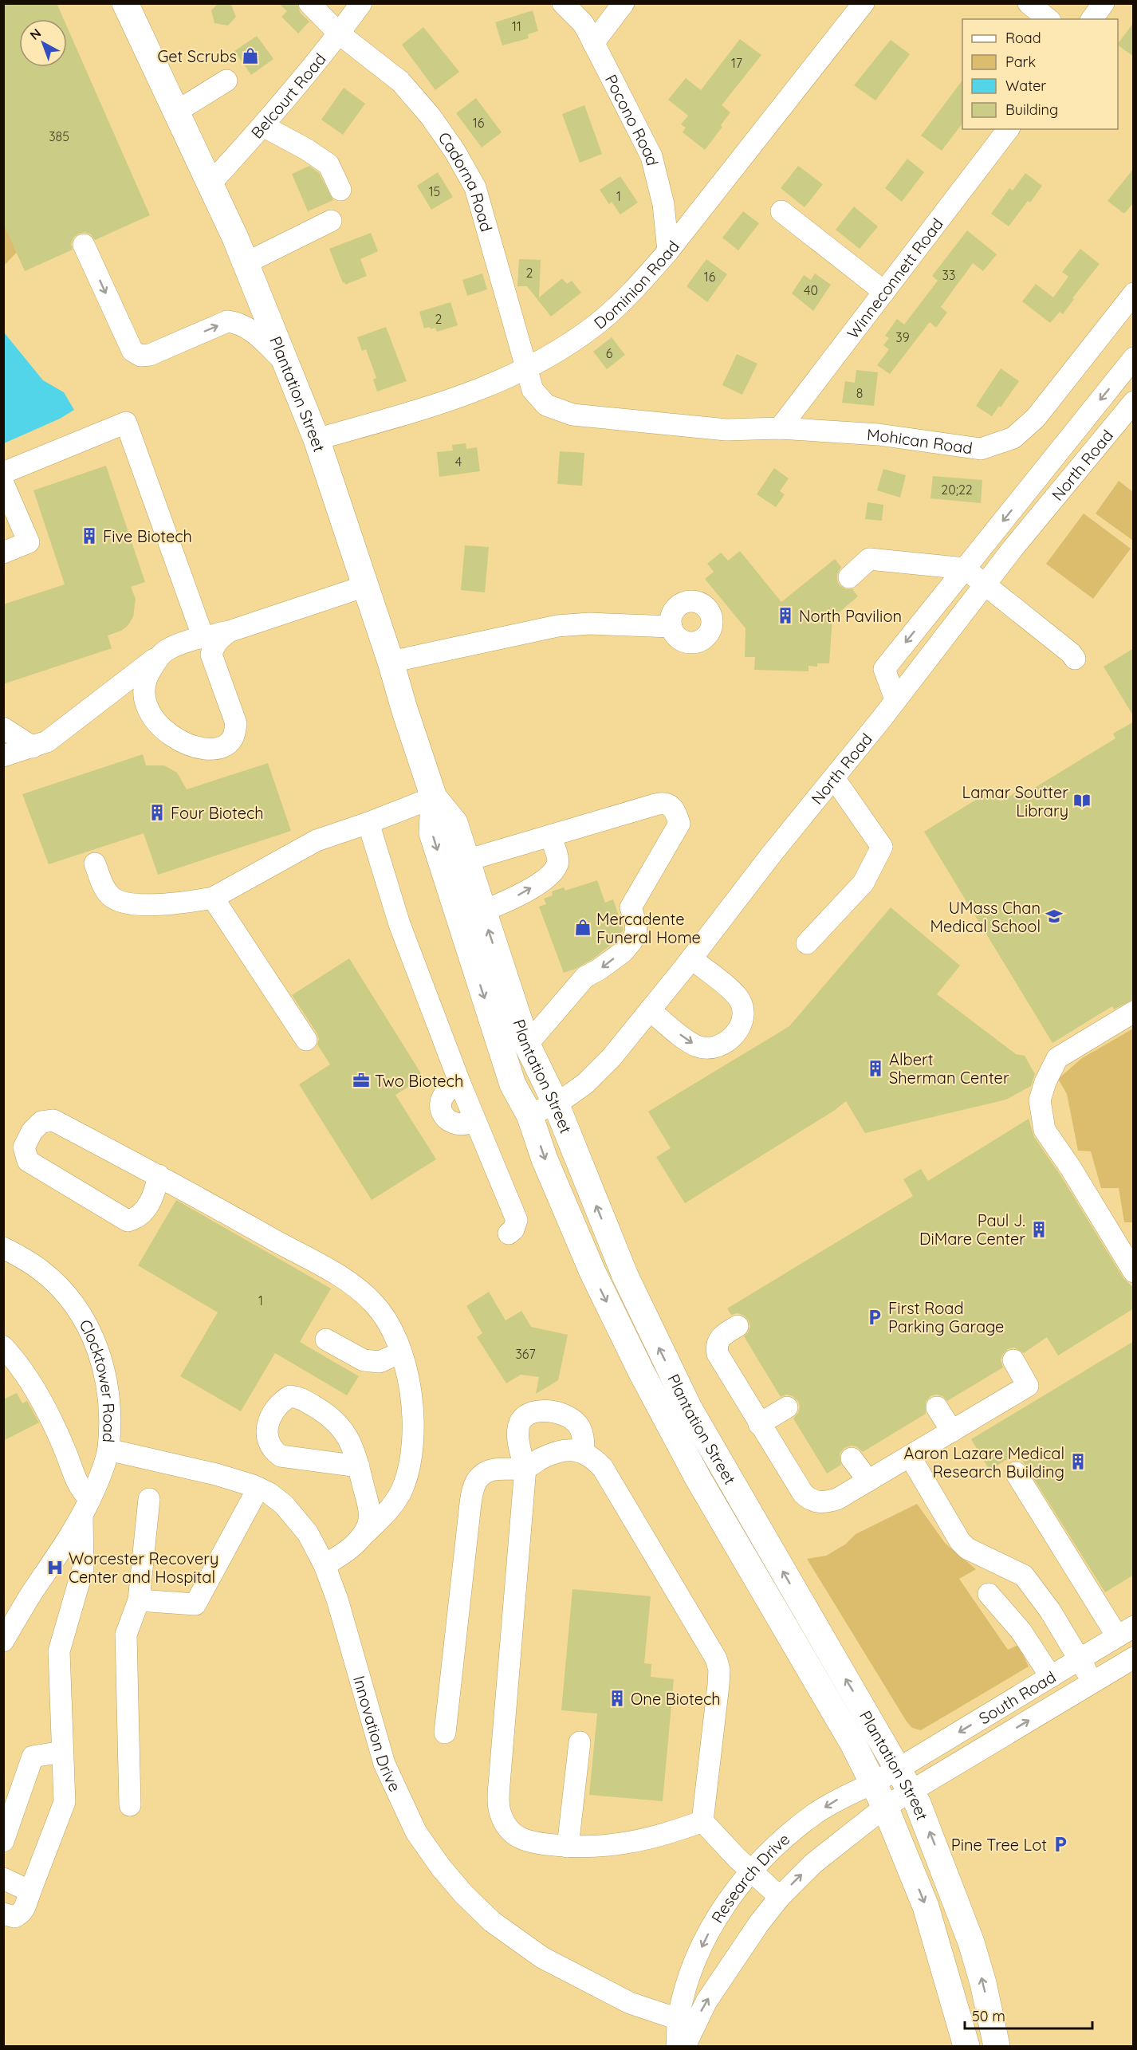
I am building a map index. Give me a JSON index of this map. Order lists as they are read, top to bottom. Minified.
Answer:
{"streets":{"main road":["Plantation Street"],"street":["Belcourt Road","Pocono Road","Cadorna Road","Winneconnett Road","Dominion Road","Mohican Road","North Road","Clocktower Road","South Road","Innovation Drive","Research Drive"]},"crossings":[["Belcourt Road","Cadorna Road"],["Belcourt Road","Plantation Street"],["Pocono Road","Dominion Road"],["Cadorna Road","Winneconnett Road"],["Cadorna Road","Dominion Road"],["Cadorna Road","Mohican Road"],["Winneconnett Road","Mohican Road"],["Dominion Road","Plantation Street"],["Plantation Street","North Road"],["Plantation Street","South Road"],["Plantation Street","Research Drive"],["Clocktower Road","Innovation Drive"],["South Road","Research Drive"],["Innovation Drive","Research Drive"]],"places":{"shop":["Get Scrubs","Mercadente Funeral Home"],"building":["Five Biotech","North Pavilion","Four Biotech","Albert Sherman Center","Paul J. DiMare Center","Aaron Lazare Medical Research Building","One Biotech"],"library":["Lamar Soutter Library"],"school or university":["UMass Chan Medical School"],"office":["Two Biotech"],"parking":["First Road Parking Garage","Pine Tree Lot"],"hospital":["Worcester Recovery Center and Hospital"]},"house_numbers":["11","17","16","385","15","1","2","33","16","40","2","39","6","8","4","20;22","1","367"],"legend":["Road","Park","Water","Building"],"scale_bar":"50 m","north":"top left"}
